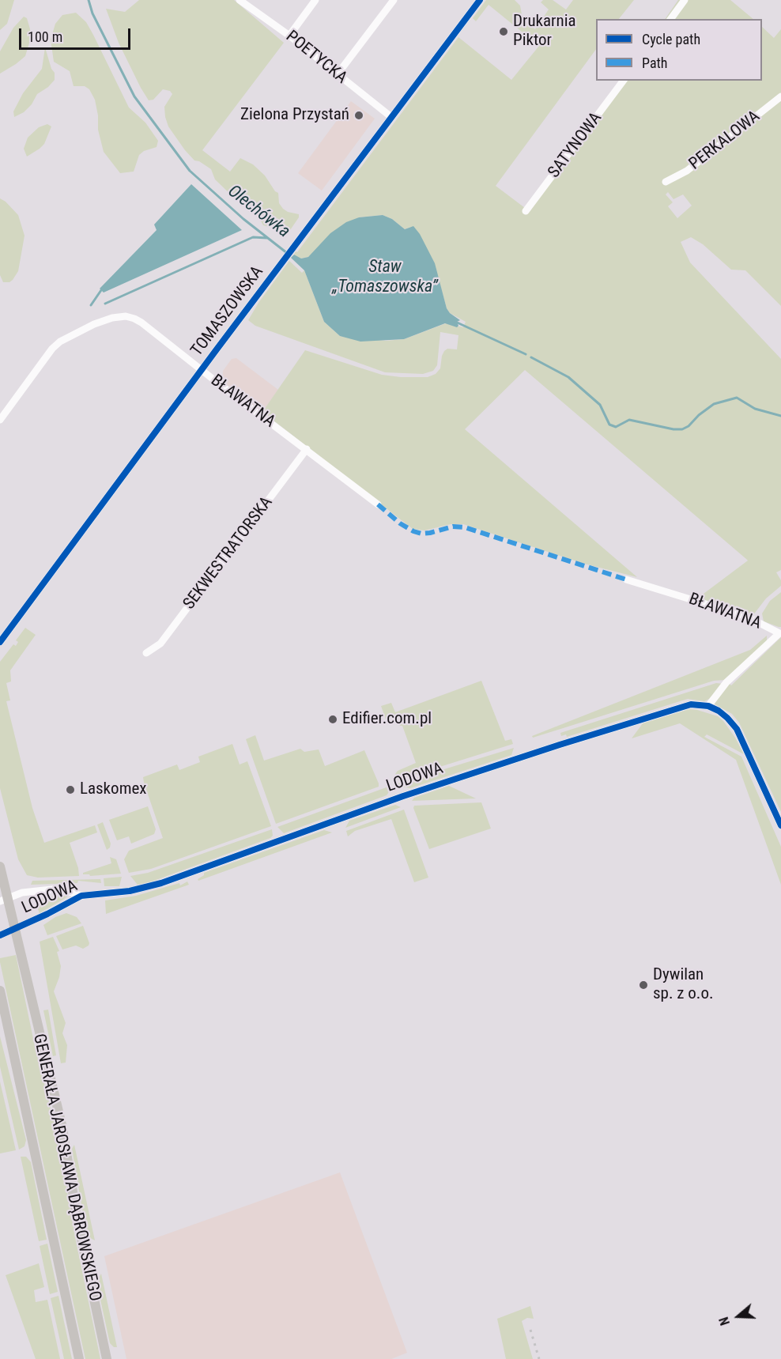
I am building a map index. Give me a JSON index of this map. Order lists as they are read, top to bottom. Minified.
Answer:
{"streets":{"main road":["GENERAŁA JAROSŁAWA DĄBROWSKIEGO"],"street":["POETYCKA","PERKALOWA","SATYNOWA","TOMASZOWSKA","BŁAWATNA","SEKWESTRATORSKA","LODOWA"]},"crossings":[["POETYCKA","TOMASZOWSKA"],["TOMASZOWSKA","BŁAWATNA"],["BŁAWATNA","SEKWESTRATORSKA"],["BŁAWATNA","LODOWA"],["LODOWA","GENERAŁA JAROSŁAWA DĄBROWSKIEGO"]],"water":["Olechówka","Staw „Tomaszowska”"],"places":["Drukarnia Piktor","Zielona Przystań","Edifier.com.pl","Laskomex","Dywilan sp. z o.o."],"legend":["Cycle path","Path"],"scale_bar":"100 m","north":"left"}
